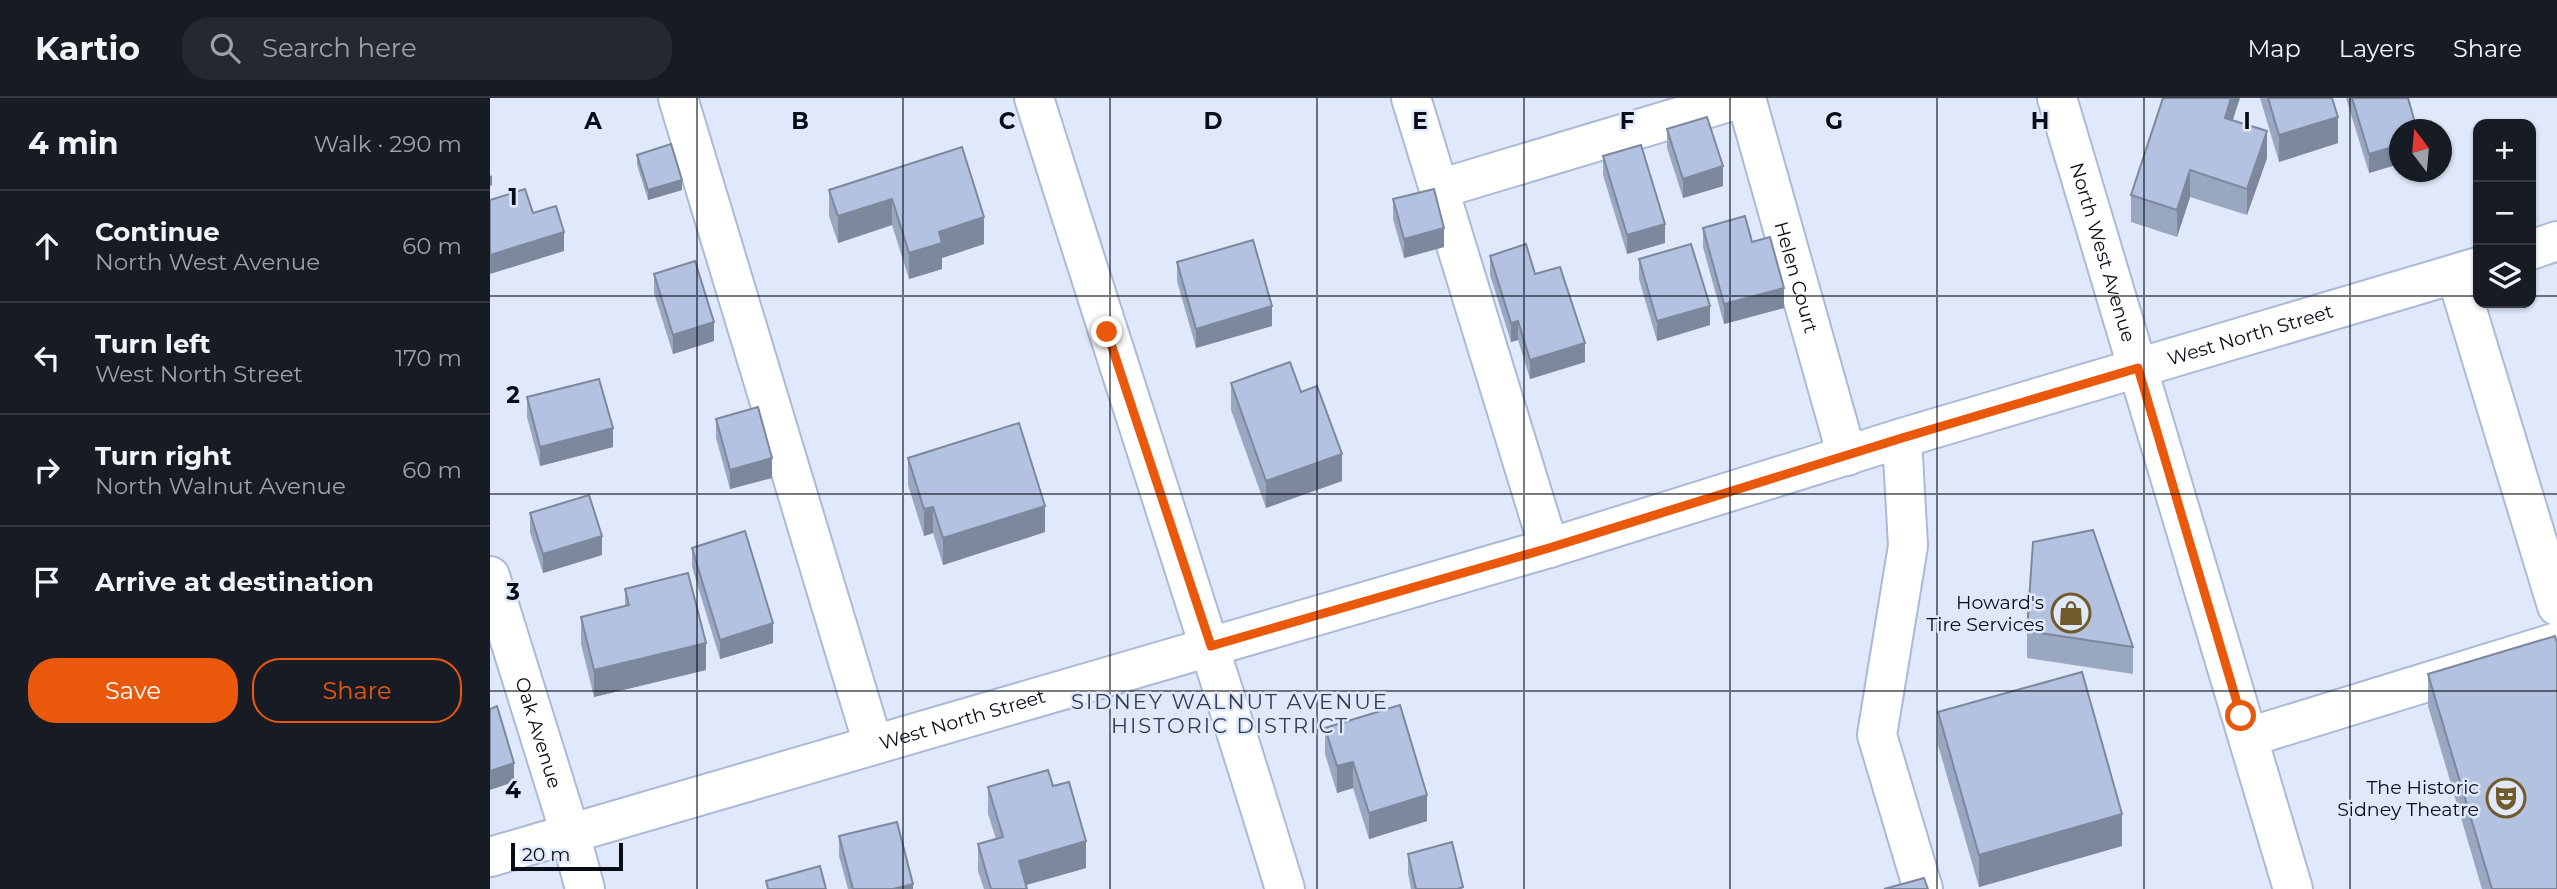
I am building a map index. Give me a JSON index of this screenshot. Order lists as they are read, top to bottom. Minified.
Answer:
{"streets":{"street":["North West Avenue","Helen Court","West North Street","Oak Avenue"]},"crossings":[["North West Avenue","West North Street"],["Helen Court","West North Street"],["West North Street","Oak Avenue"]],"districts":["SIDNEY WALNUT AVENUE HISTORIC DISTRICT"],"places":{"shop":["Howard's Tire Services"],"theatre":["The Historic Sidney Theatre"]},"scale_bar":"20 m","north":"top","page":{"header":"Kartio","search":"Search here","nav":["Map","Layers","Share"],"heading":["4 min","Walk · 290 m"],"map_buttons":["+","−"],"list":[["Continue","North West Avenue","60 m"],["Turn left","West North Street","170 m"],["Turn right","North Walnut Avenue","60 m"],"Arrive at destination"],"buttons":["Save","Share"],"scale":"20 m"},"grid":{"columns":["A","B","C","D","E","F","G","H","I"],"rows":["1","2","3","4"]}}
